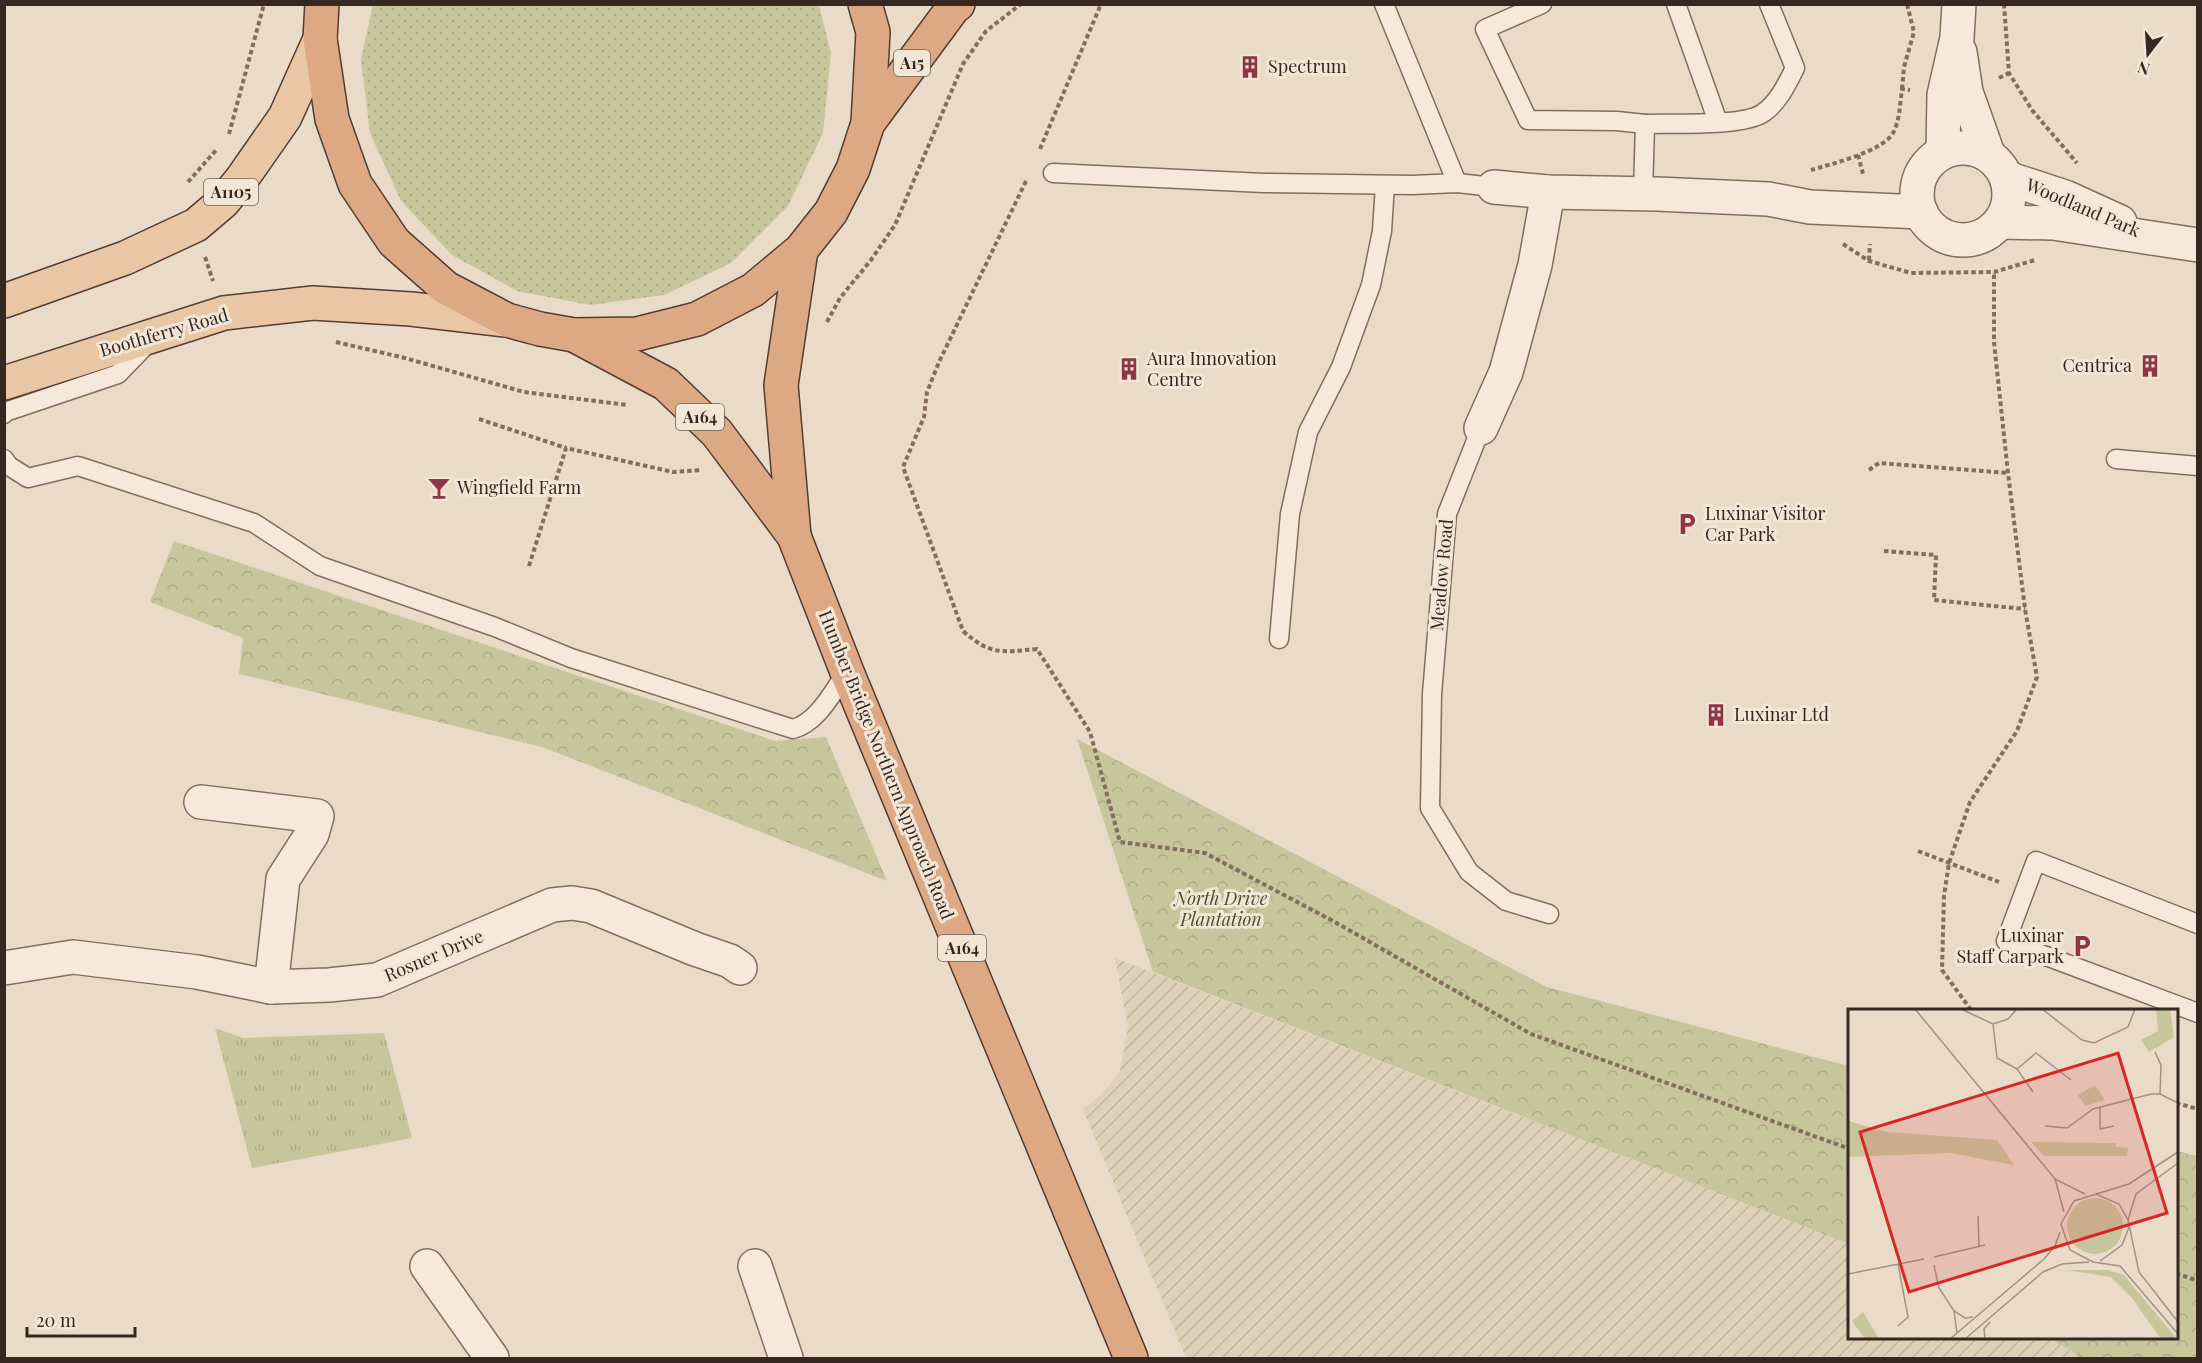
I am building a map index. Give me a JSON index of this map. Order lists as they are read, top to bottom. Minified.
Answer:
{"streets":{"highway":["A15","A164","Humber Bridge Northern Approach Road"],"main road":["A1105","Boothferry Road"],"street":["Woodland Park","Meadow Road","Rosner Drive"]},"crossings":[["A164","Humber Bridge Northern Approach Road"]],"parks":["North Drive Plantation"],"places":{"building":["Spectrum","Centrica","Aura Innovation Centre","Luxinar Ltd"],"bar":["Wingfield Farm"],"parking":["Luxinar Visitor Car Park","Luxinar Staff Carpark"]},"scale_bar":"20 m","north":"bottom"}
